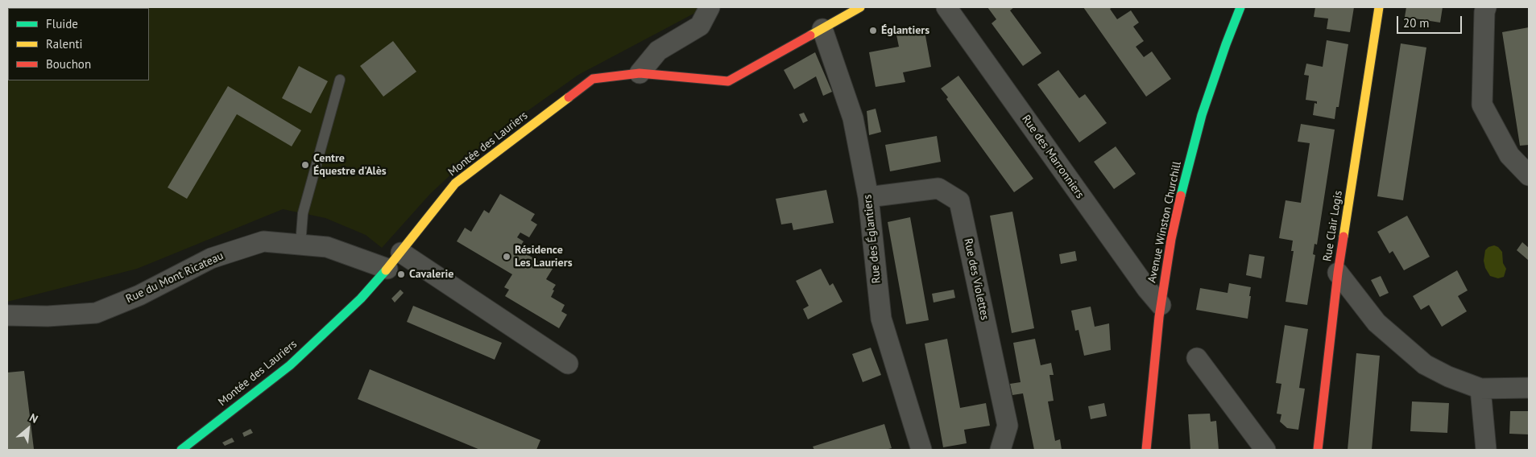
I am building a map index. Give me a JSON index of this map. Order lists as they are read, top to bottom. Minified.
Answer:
{"streets":{"street":["Montée des Lauriers","Rue des Marronniers","Avenue Winston Churchill","Rue Clair Logis","Rue des Églantiers","Rue du Mont Ricateau","Rue des Violettes"]},"crossings":[["Montée des Lauriers","Rue des Églantiers"],["Montée des Lauriers","Rue du Mont Ricateau"],["Rue des Marronniers","Avenue Winston Churchill"],["Rue des Églantiers","Rue des Violettes"]],"places":["Églantiers","Centre Équestre d'Alès","Résidence Les Lauriers","Cavalerie"],"legend":["Fluide","Ralenti","Bouchon"],"scale_bar":"20 m","north":"top right"}
